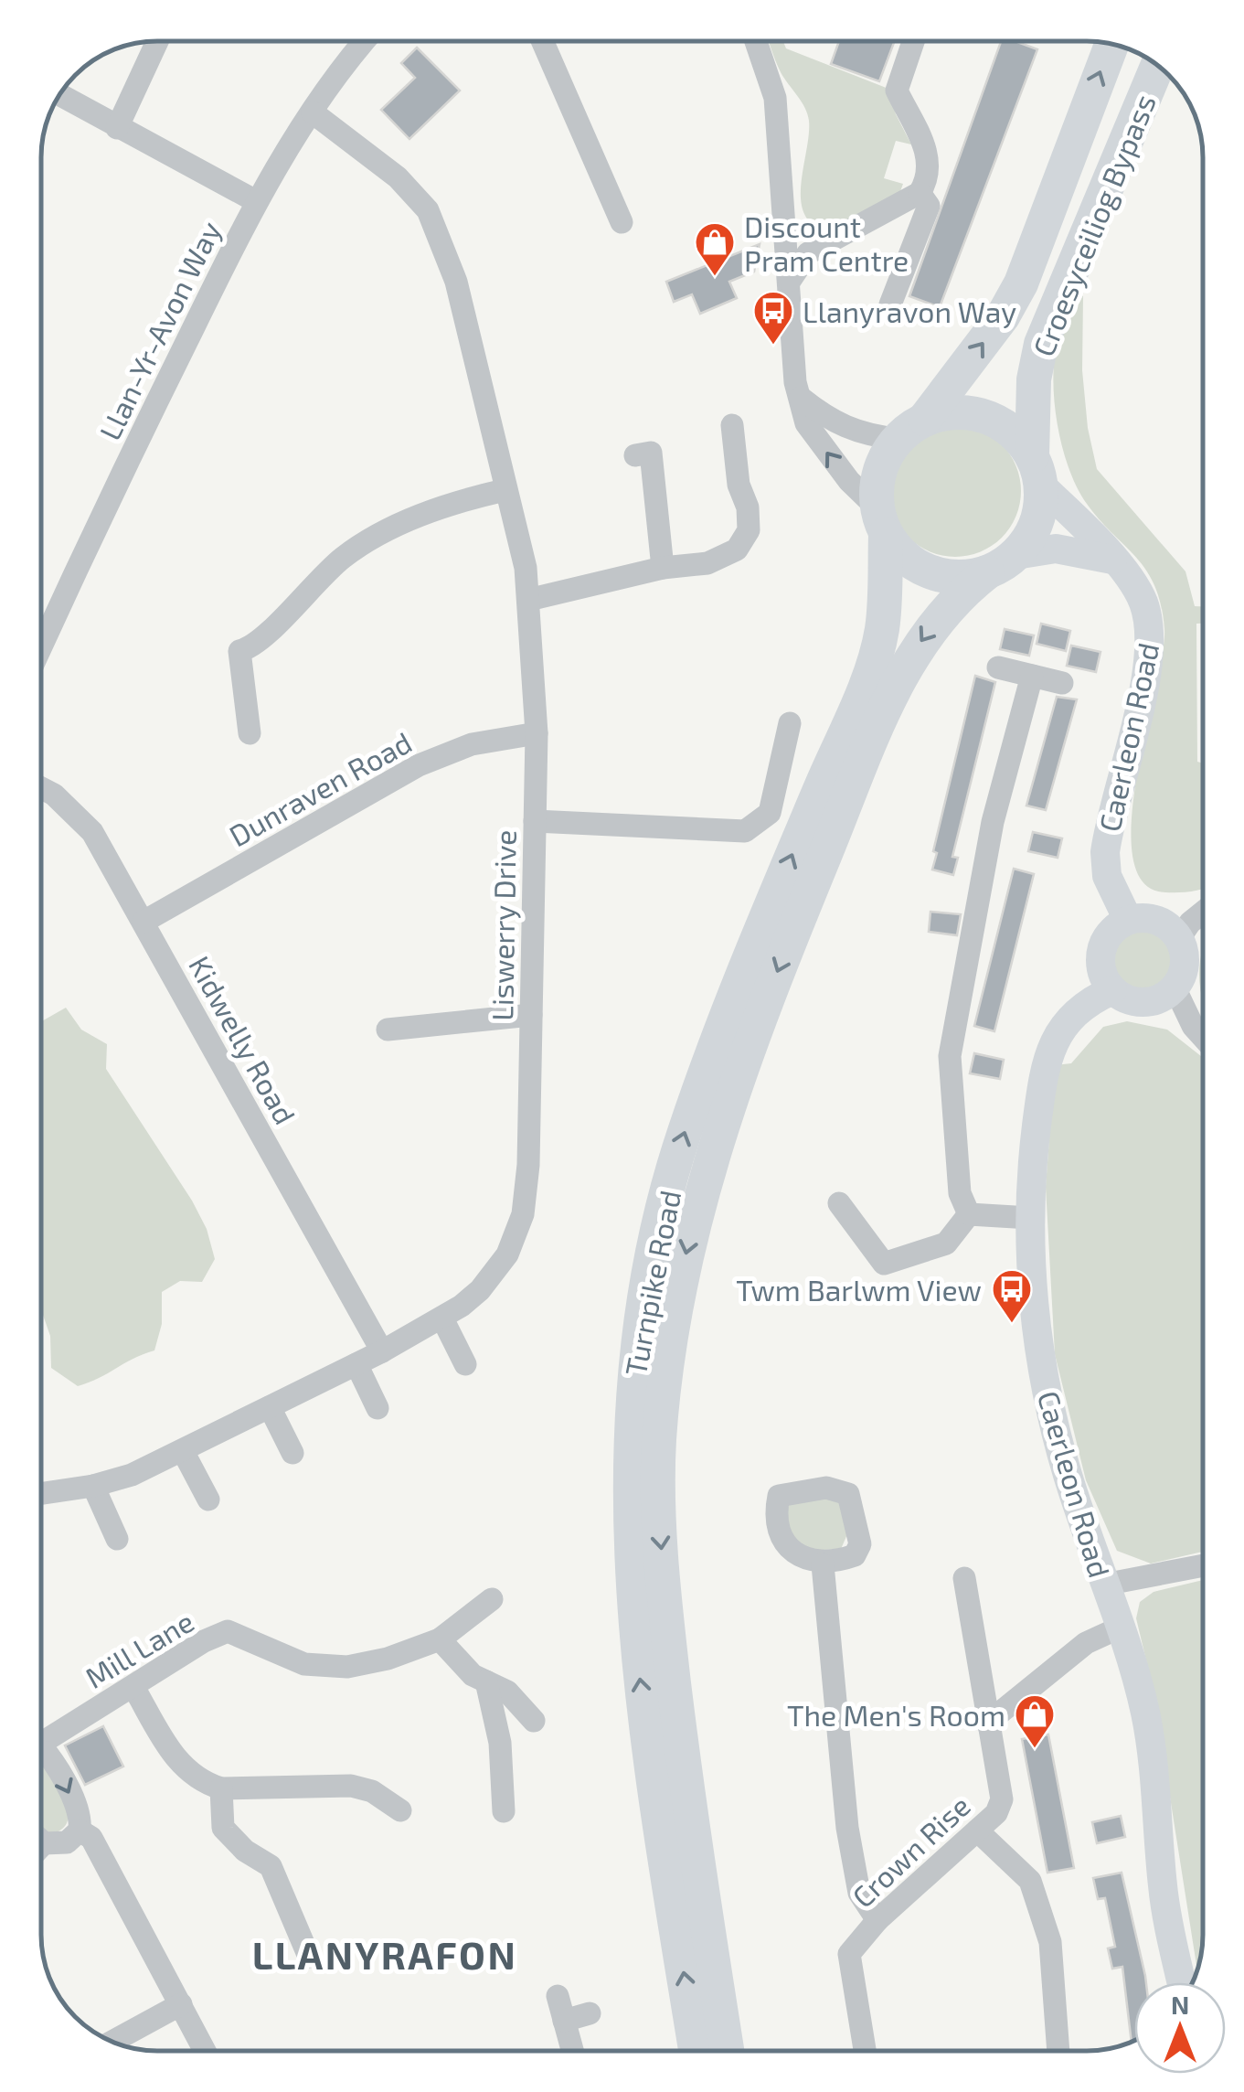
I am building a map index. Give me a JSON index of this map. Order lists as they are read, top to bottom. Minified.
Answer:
{"streets":{"highway":["Croesyceiliog Bypass","Turnpike Road"],"main road":["Caerleon Road"],"street":["Llan-Yr-Avon Way","Dunraven Road","Liswerry Drive","Kidwelly Road","Mill Lane","Crown Rise"]},"crossings":[["Croesyceiliog Bypass","Caerleon Road"],["Croesyceiliog Bypass","Turnpike Road"],["Llan-Yr-Avon Way","Liswerry Drive"],["Caerleon Road","Turnpike Road"],["Dunraven Road","Liswerry Drive"],["Dunraven Road","Kidwelly Road"],["Liswerry Drive","Kidwelly Road"]],"districts":["LLANYRAFON"],"places":{"shop":["Discount Pram Centre","The Men's Room"],"bus stop":["Llanyravon Way","Twm Barlwm View"]},"north":"top"}
